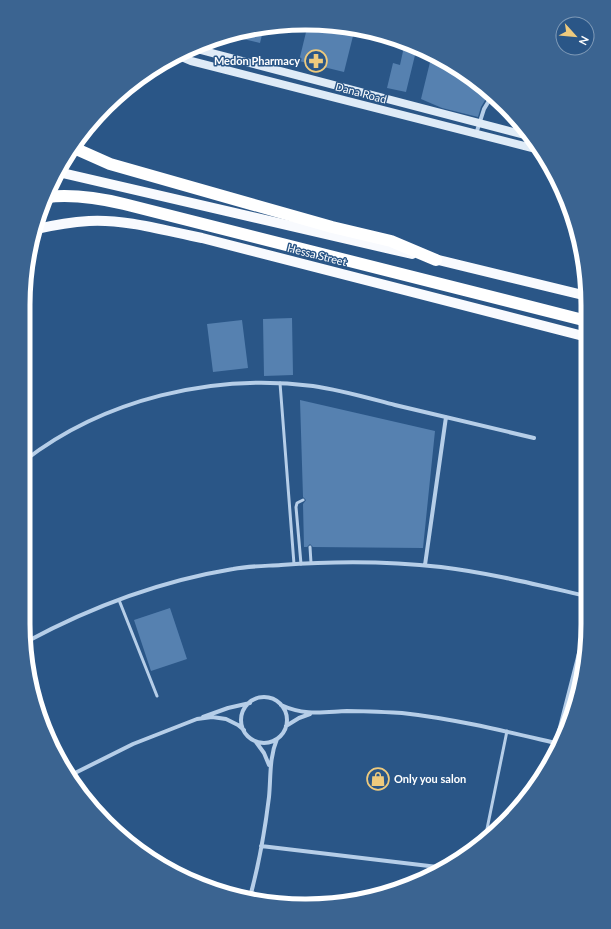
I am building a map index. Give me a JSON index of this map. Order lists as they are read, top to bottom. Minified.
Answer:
{"streets":{"main road":["Hessa Street"],"street":["Dana Road"]},"places":{"pharmacy":["Medon Pharmacy"],"shop":["Only you salon"]},"north":"bottom right"}
